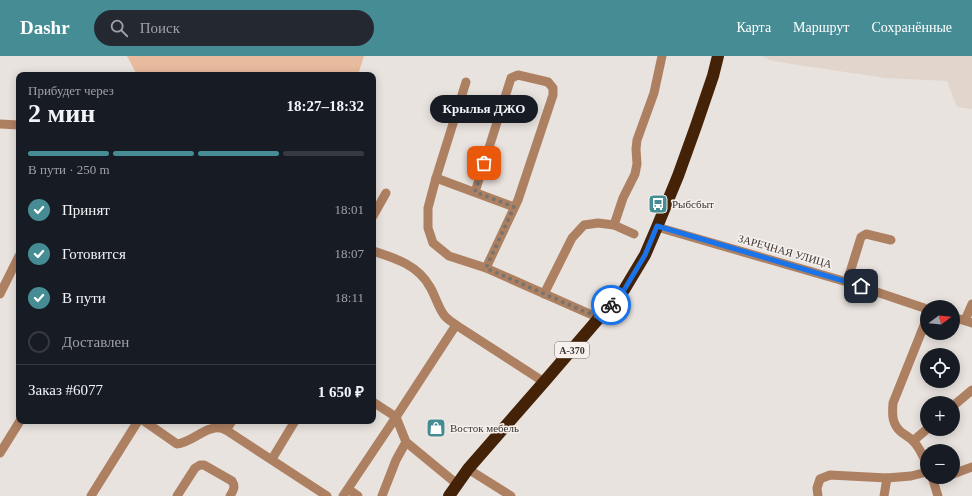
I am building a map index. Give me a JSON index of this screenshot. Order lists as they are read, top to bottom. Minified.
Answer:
{"streets":{"highway":["А-370"],"street":["ЗАРЕЧНАЯ УЛИЦА"]},"crossings":[["ЗАРЕЧНАЯ УЛИЦА","А-370"]],"places":{"other":["Крылья ДЖО"],"bus stop":["Рыбсбыт"],"shop":["Восток мебель"]},"north":"right","page":{"header":"Dashr","search":"Поиск","nav":["Карта","Маршрут","Сохранённые"],"heading":["2 мин","Прибудет через","18:27–18:32"],"panel":["Заказ #6077","1 650 ₽"],"bubble":"Крылья ДЖО","bar":"В пути · 250 m","list":[["Принят","18:01"],["Готовится","18:07"],["В пути","18:11"],"Доставлен"],"map_buttons":["+","−"]}}
